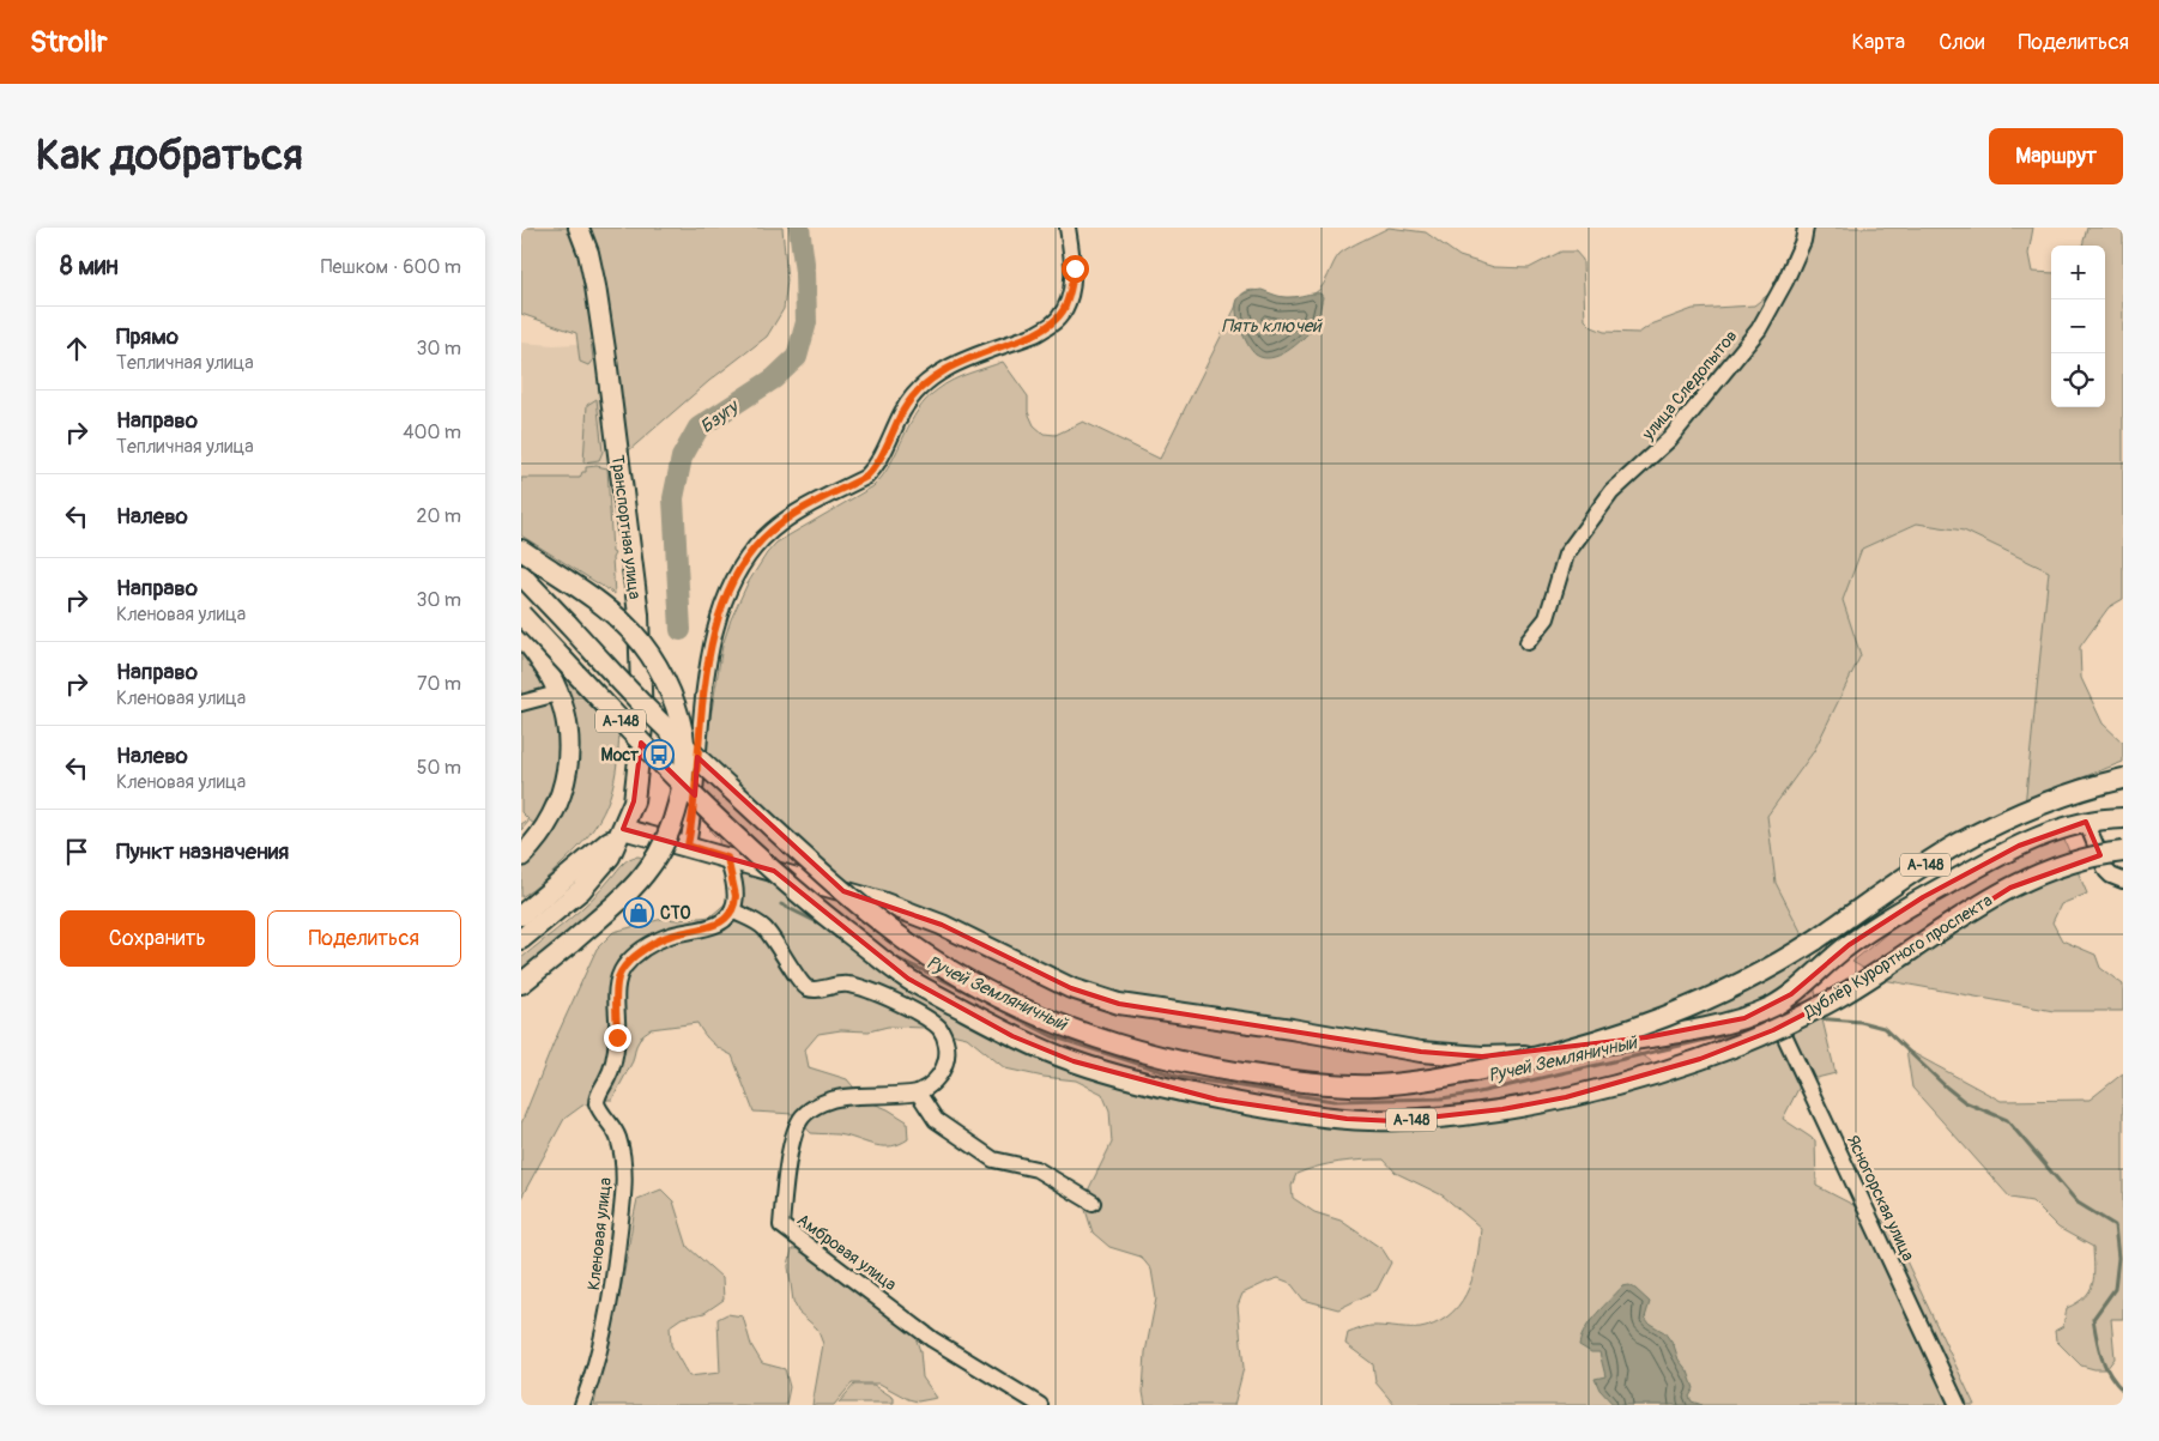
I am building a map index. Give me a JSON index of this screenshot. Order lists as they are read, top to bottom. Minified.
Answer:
{"streets":{"main road":["Транспортная улица","А-148","Дублёр Курортного проспекта"],"street":["улица Следопытов","Ясногорская улица","Кленовая улица","Амбровая улица"]},"water":["Пять ключей","Бзугу","Ручей Земляничный"],"places":{"bus stop":["Мост"],"shop":["СТО"]},"page":{"header":"Strollr","nav":["Карта","Слои","Поделиться"],"buttons":["Маршрут",["Сохранить","Поделиться"]],"title":"Как добраться","heading":["8 мин","Пешком · 600 m"],"map_buttons":["+","−"],"list":[["Прямо","Тепличная улица","30 m"],["Направо","Тепличная улица","400 m"],["Налево","20 m"],["Направо","Кленовая улица","30 m"],["Направо","Кленовая улица","70 m"],["Налево","Кленовая улица","50 m"],"Пункт назначения"]}}
